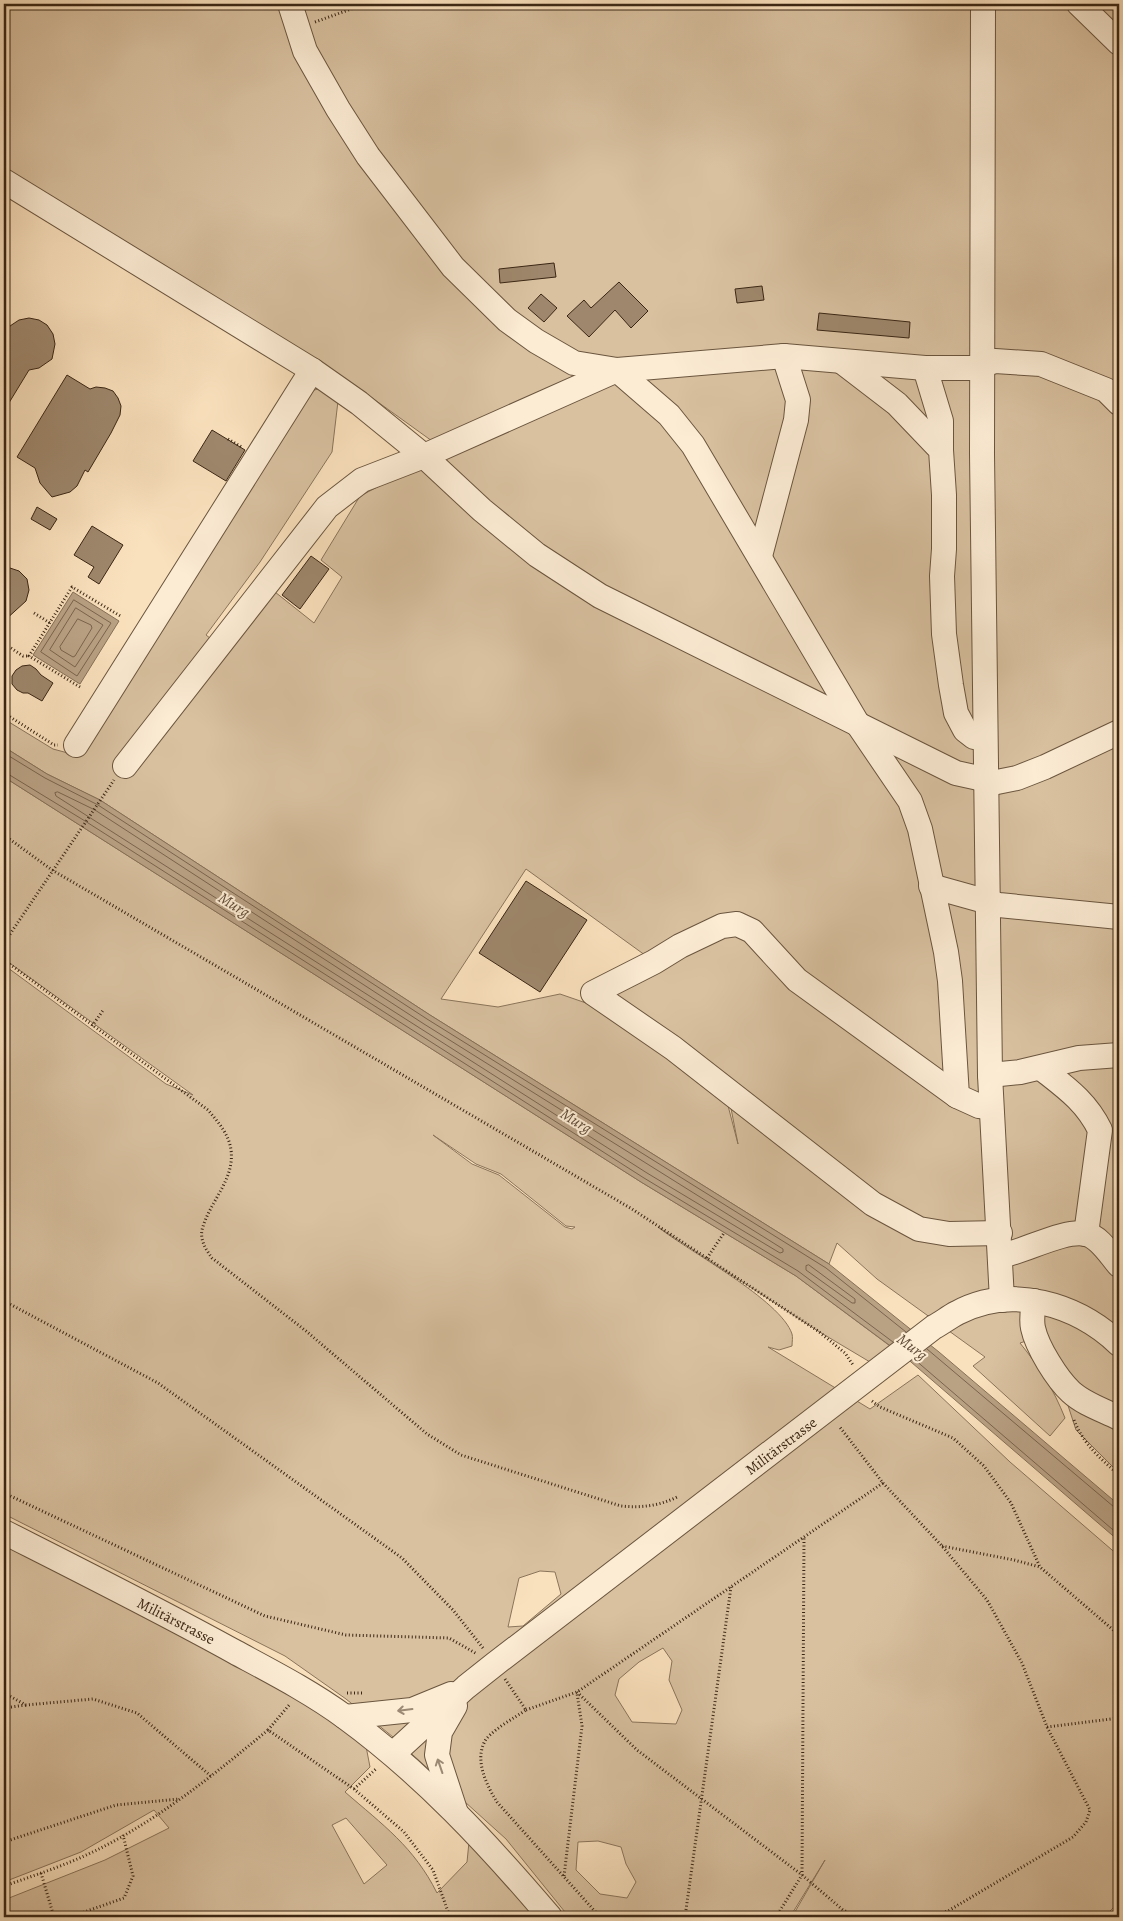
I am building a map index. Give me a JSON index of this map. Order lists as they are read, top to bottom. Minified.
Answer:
{"streets":{"street":["Militärstrasse"]},"water":["Murg"]}
